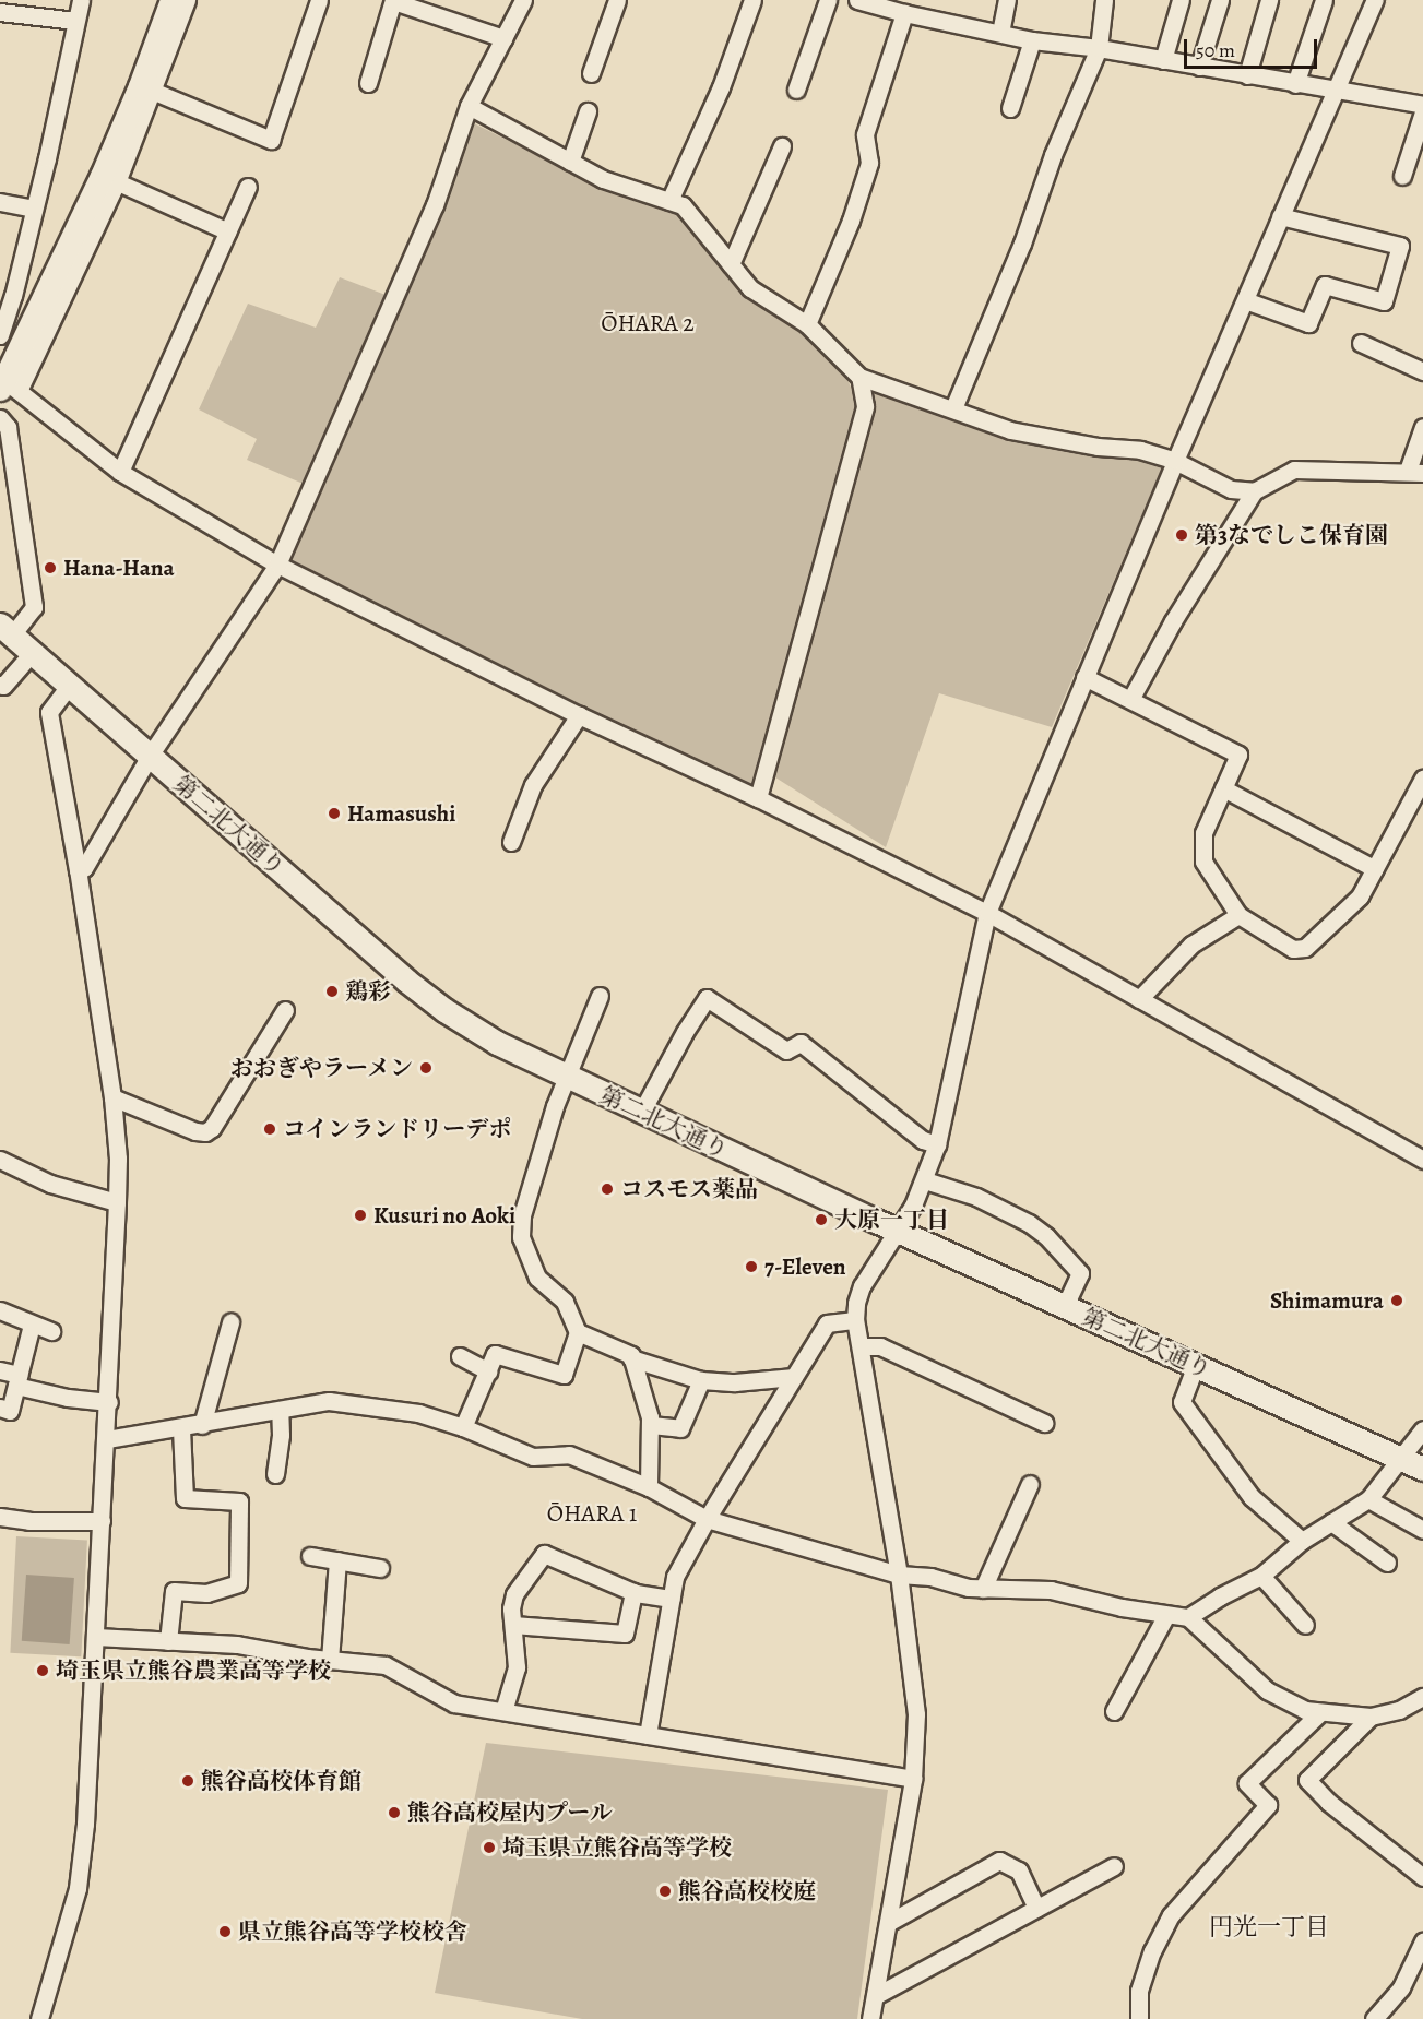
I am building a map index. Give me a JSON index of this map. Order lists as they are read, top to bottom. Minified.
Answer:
{"streets":{"street":["第二北大通り"]},"districts":["ŌHARA 2","ŌHARA 1","円光一丁目"],"places":["第3なでしこ保育園","Hana-Hana","Hamasushi","鶏彩","おおぎやラーメン","コインランドリーデポ","コスモス薬品","Kusuri no Aoki","大原一丁目","7-Eleven","Shimamura","埼玉県立熊谷農業高等学校","熊谷高校体育館","熊谷高校屋内プール","埼玉県立熊谷高等学校","熊谷高校校庭","県立熊谷高等学校校舎"],"scale_bar":"50 m"}
